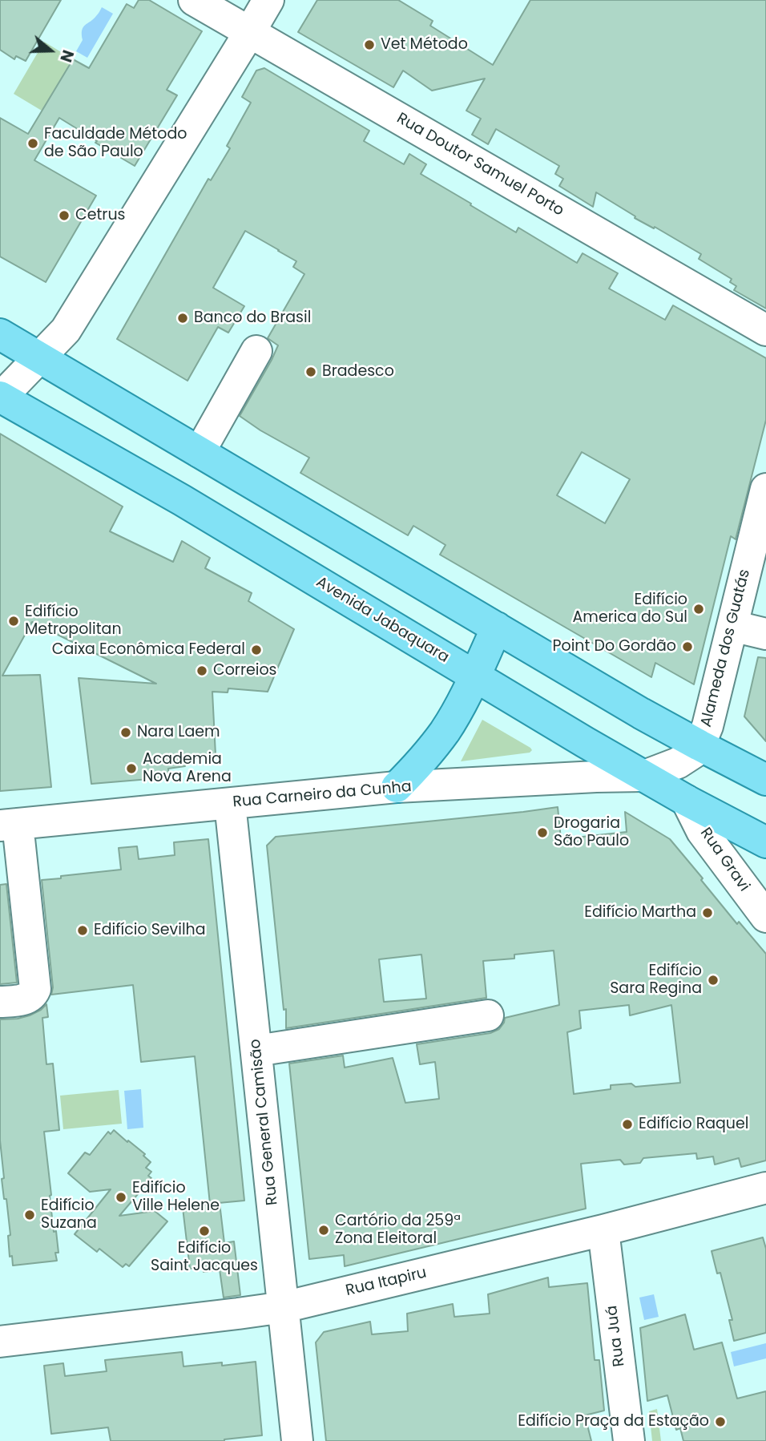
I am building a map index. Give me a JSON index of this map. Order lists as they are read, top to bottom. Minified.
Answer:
{"streets":{"main road":["Avenida Jabaquara"],"street":["Rua Doutor Samuel Porto","Alameda dos Guatás","Rua Carneiro da Cunha","Rua Gravi","Rua General Camisão","Rua Itapiru","Rua Juá"]},"crossings":[["Avenida Jabaquara","Alameda dos Guatás"],["Avenida Jabaquara","Rua Carneiro da Cunha"],["Avenida Jabaquara","Rua Gravi"],["Alameda dos Guatás","Rua Carneiro da Cunha"],["Rua Carneiro da Cunha","Rua General Camisão"],["Rua General Camisão","Rua Itapiru"],["Rua Itapiru","Rua Juá"]],"places":["Vet Método","Faculdade Método de São Paulo","Cetrus","Banco do Brasil","Bradesco","Edifício America do Sul","Edifício Metropolitan","Point Do Gordão","Caixa Econômica Federal","Correios","Nara Laem","Academia Nova Arena","Drogaria São Paulo","Edifício Martha","Edifício Sevilha","Edifício Sara Regina","Edifício Raquel","Edifício Ville Helene","Edifício Suzana","Cartório da 259ª Zona Eleitoral","Edifício Saint Jacques","Edifício Praça da Estação"],"north":"right"}
